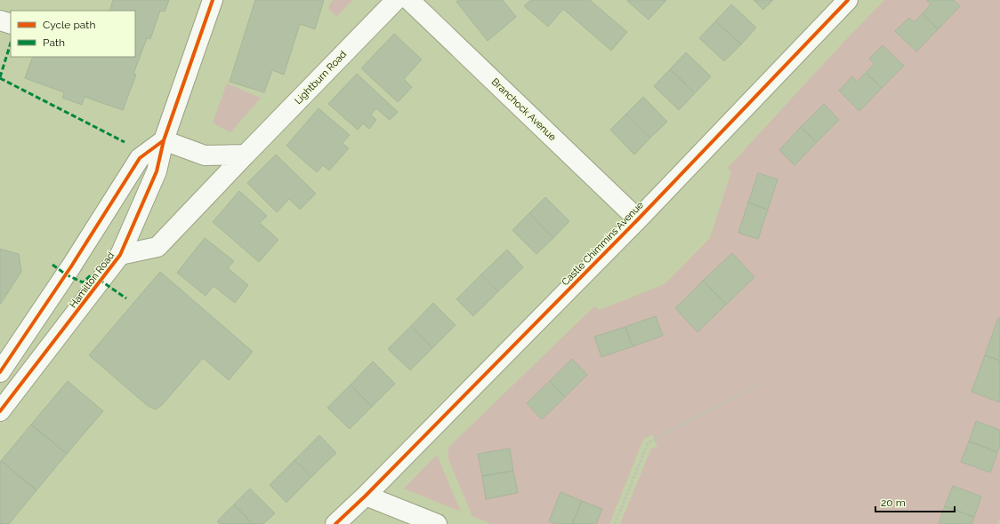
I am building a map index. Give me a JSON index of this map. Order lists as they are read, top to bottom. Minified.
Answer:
{"streets":{"street":["Lightburn Road","Branchock Avenue","Castle Chimmins Avenue","Hamilton Road"]},"crossings":[["Lightburn Road","Hamilton Road"],["Branchock Avenue","Castle Chimmins Avenue"]],"legend":["Cycle path","Path"],"scale_bar":"20 m"}
